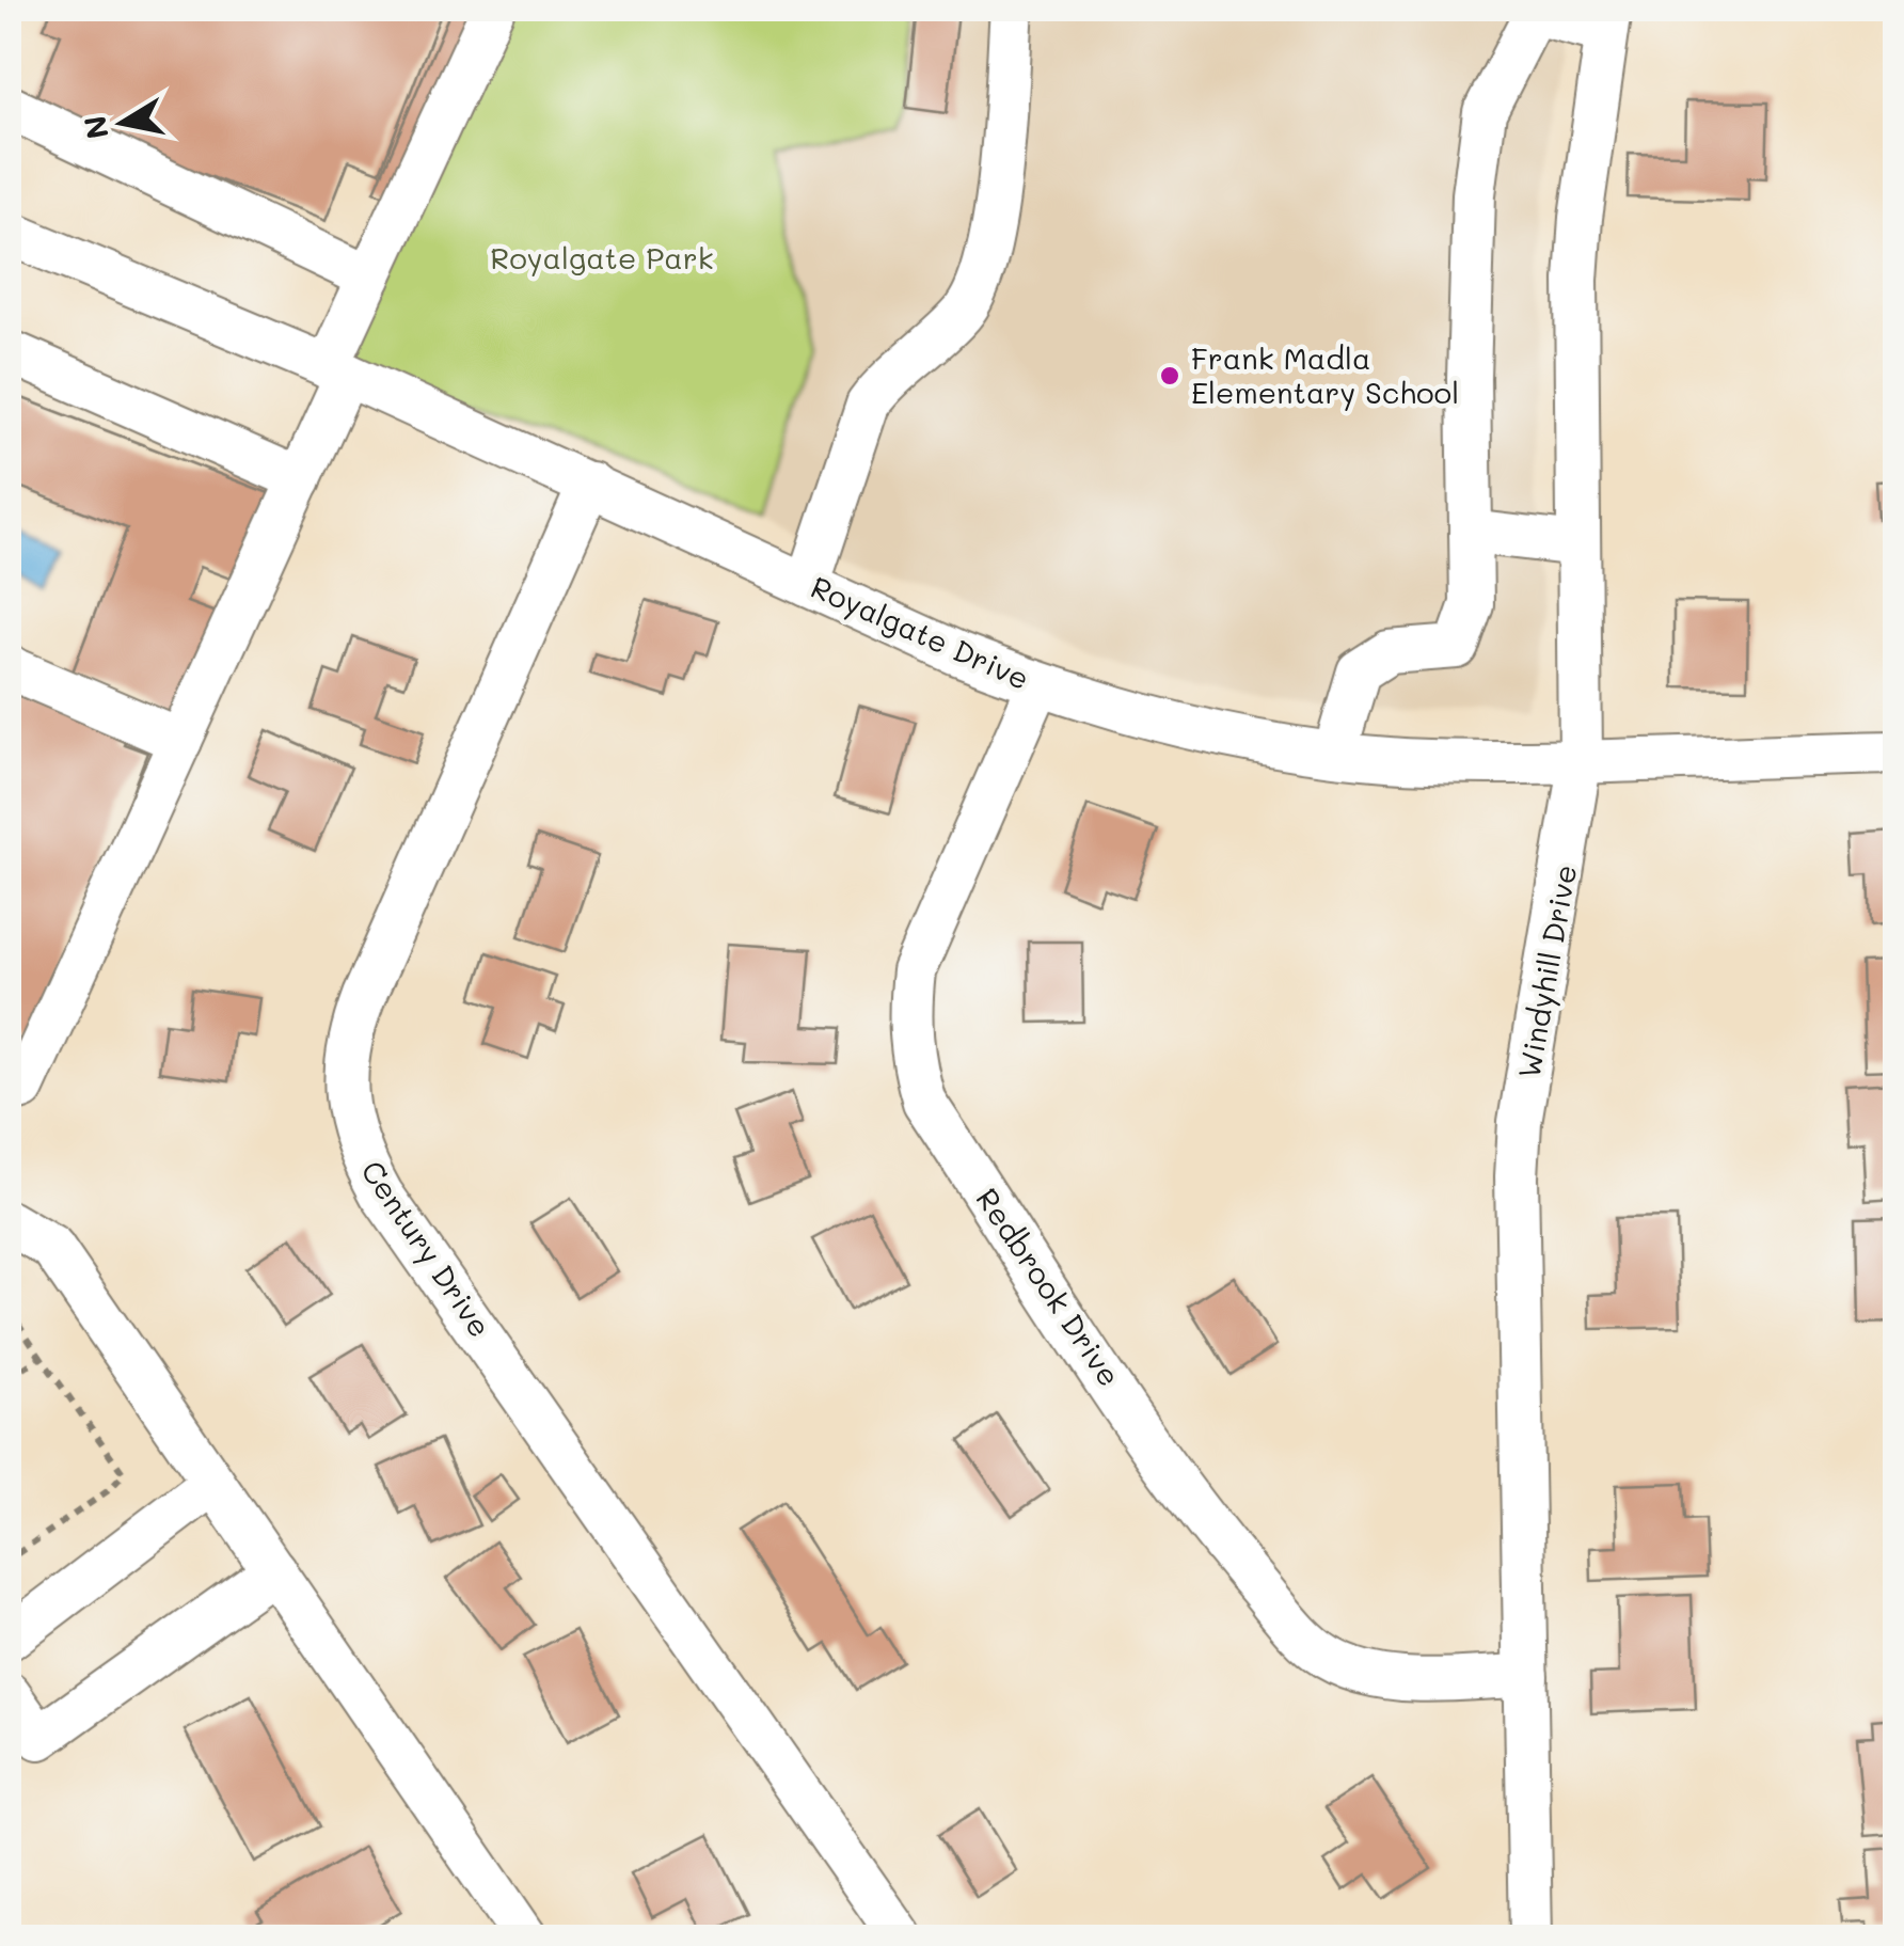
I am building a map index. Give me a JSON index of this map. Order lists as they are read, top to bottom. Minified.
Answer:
{"streets":{"street":["Royalgate Drive","Windyhill Drive","Century Drive","Redbrook Drive"]},"crossings":[["Royalgate Drive","Windyhill Drive"],["Royalgate Drive","Century Drive"],["Royalgate Drive","Redbrook Drive"],["Windyhill Drive","Redbrook Drive"]],"parks":["Royalgate Park"],"places":["Frank Madla Elementary School"],"north":"left"}
